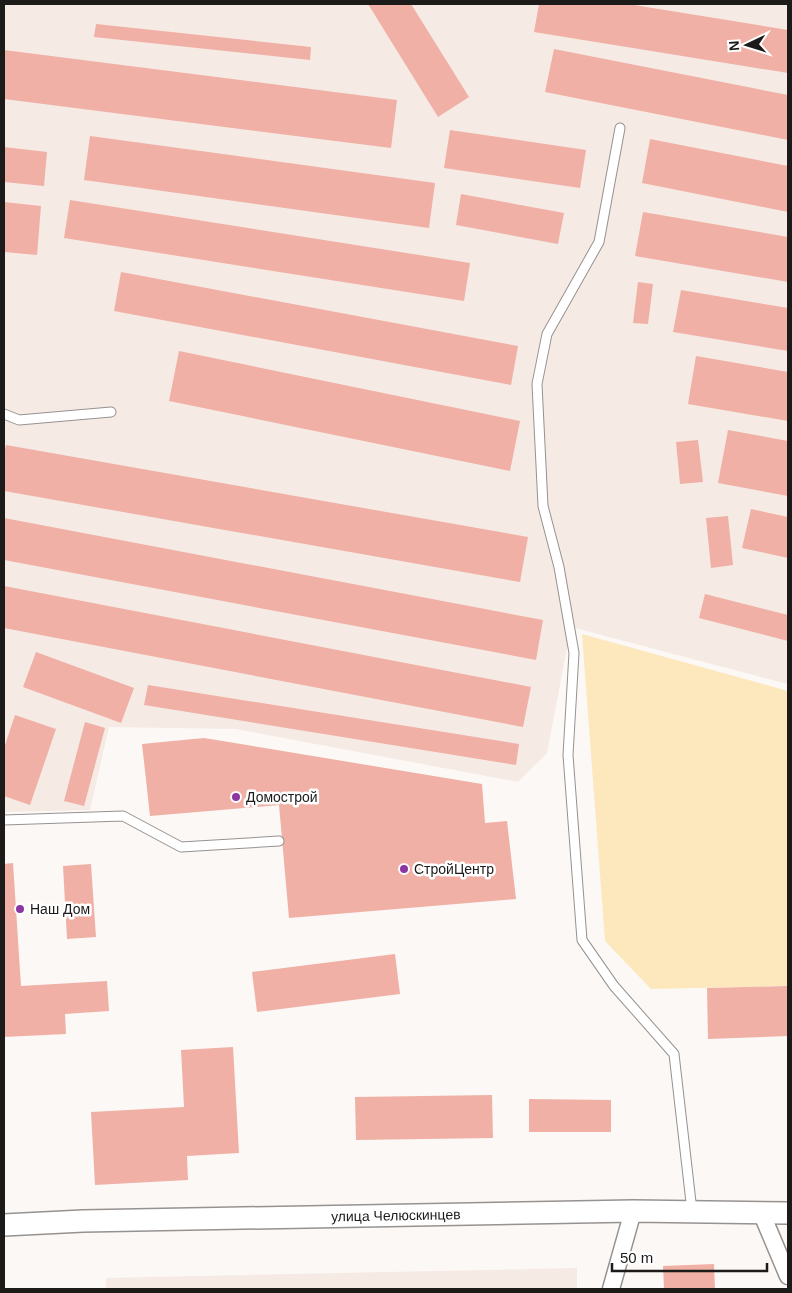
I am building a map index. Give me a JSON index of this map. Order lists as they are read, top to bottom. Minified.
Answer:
{"streets":{"street":["улица Челюскинцев"]},"places":["Домострой","СтройЦентр","Наш Дом"],"scale_bar":"50 m","north":"left"}
